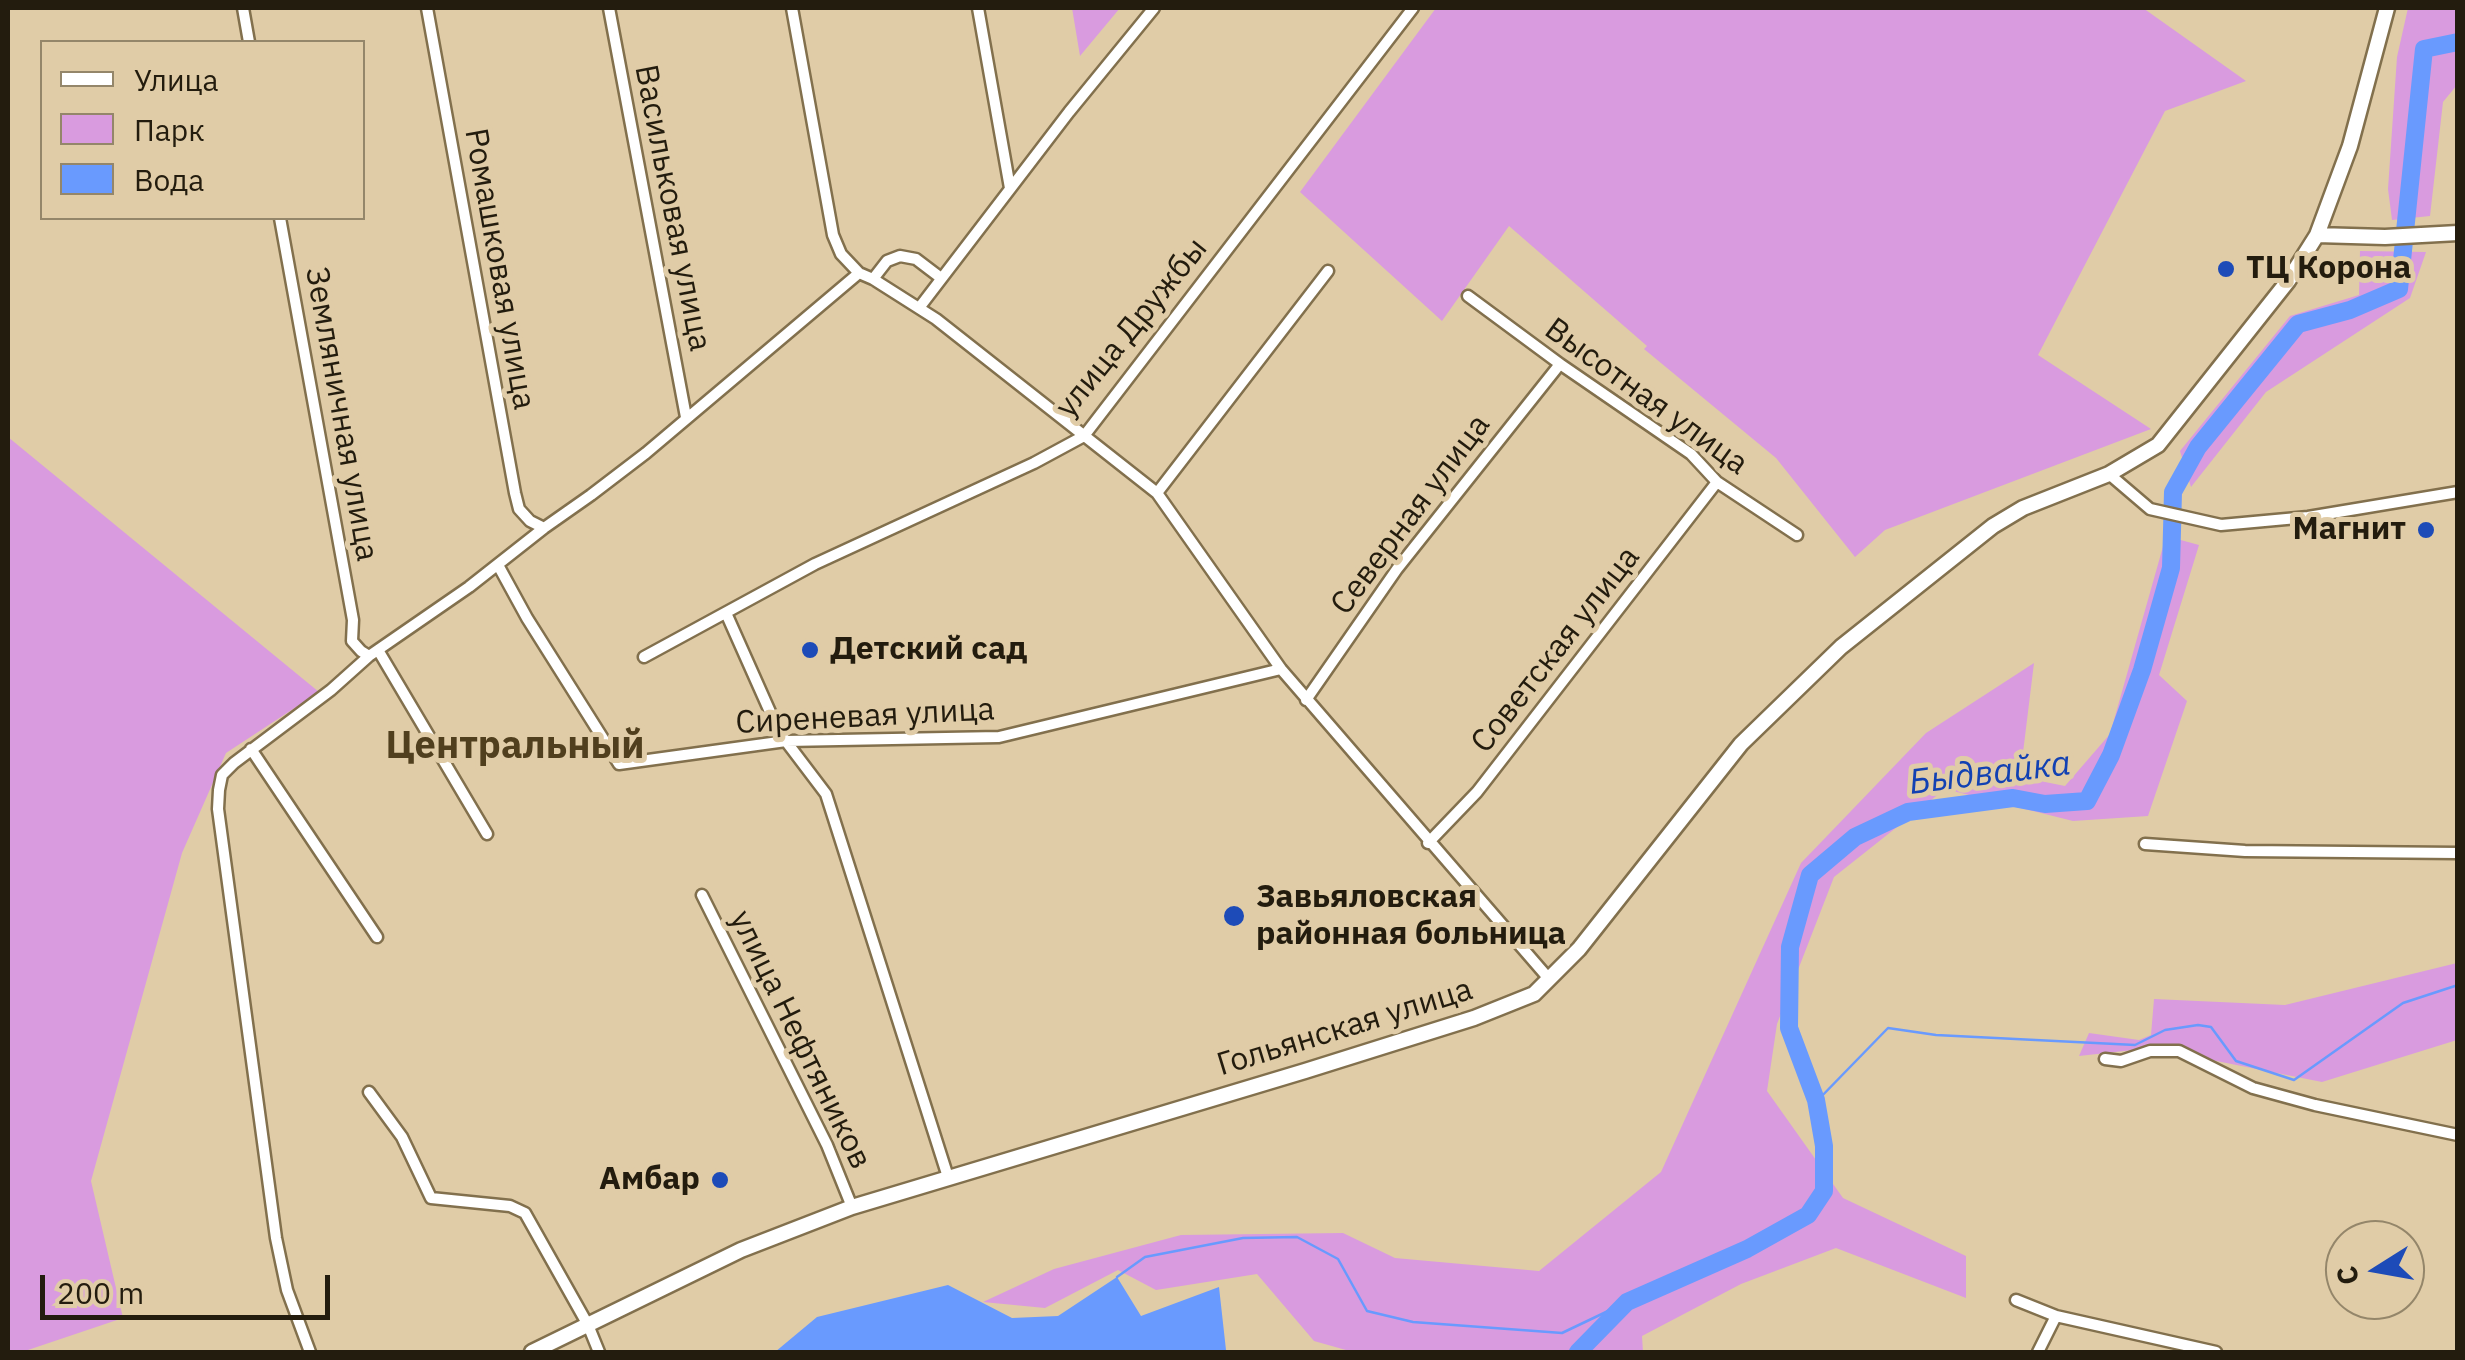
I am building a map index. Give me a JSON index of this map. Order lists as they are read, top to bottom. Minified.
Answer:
{"streets":{"main road":["Гольянская улица"],"street":["Васильковая улица","Ромашковая улица","улица Дружбы","Высотная улица","Земляничная улица","Северная улица","Советская улица","Сиреневая улица","улица Нефтяников"]},"crossings":[["Высотная улица","Северная улица"],["Высотная улица","Советская улица"],["Гольянская улица","улица Нефтяников"]],"districts":["Центральный"],"water":["Быдвайка"],"places":["ТЦ Корона","Магнит","Детский сад","Завьяловская районная больница","Амбар"],"legend":["Улица","Парк","Вода"],"scale_bar":"200 m","north":"left"}
